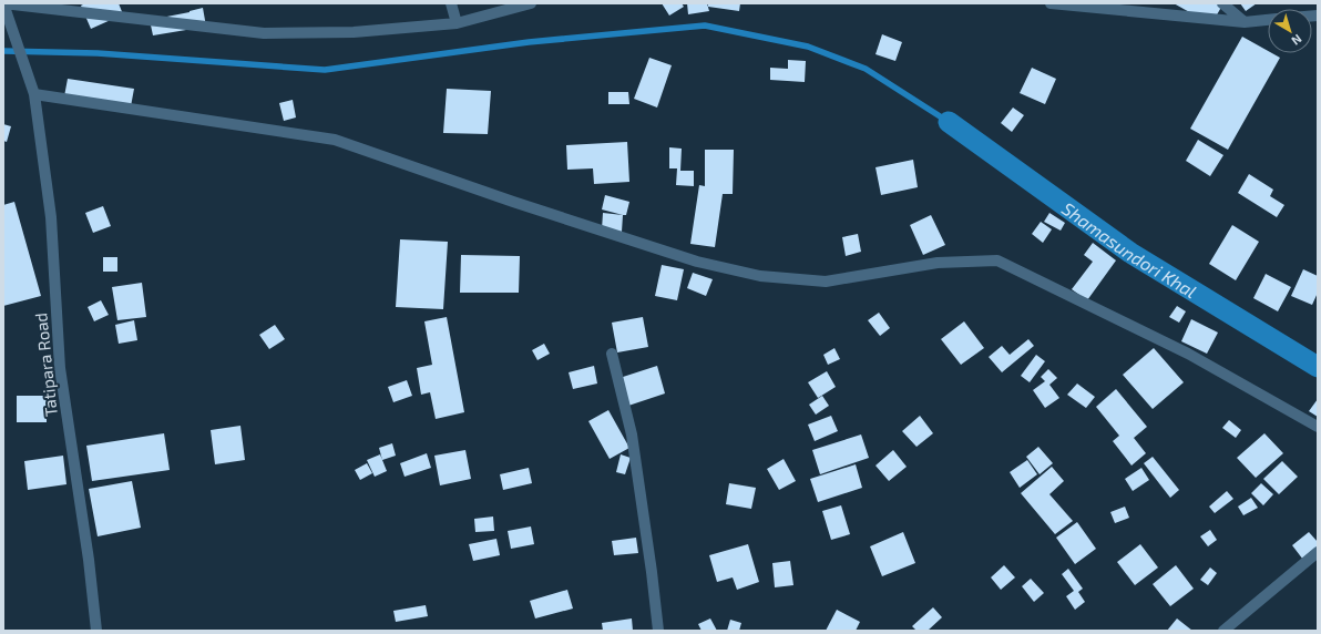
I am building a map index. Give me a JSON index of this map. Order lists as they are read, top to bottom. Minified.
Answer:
{"streets":{"street":["Tatipara Road"]},"water":["Shamasundori Khal"],"north":"bottom right"}
